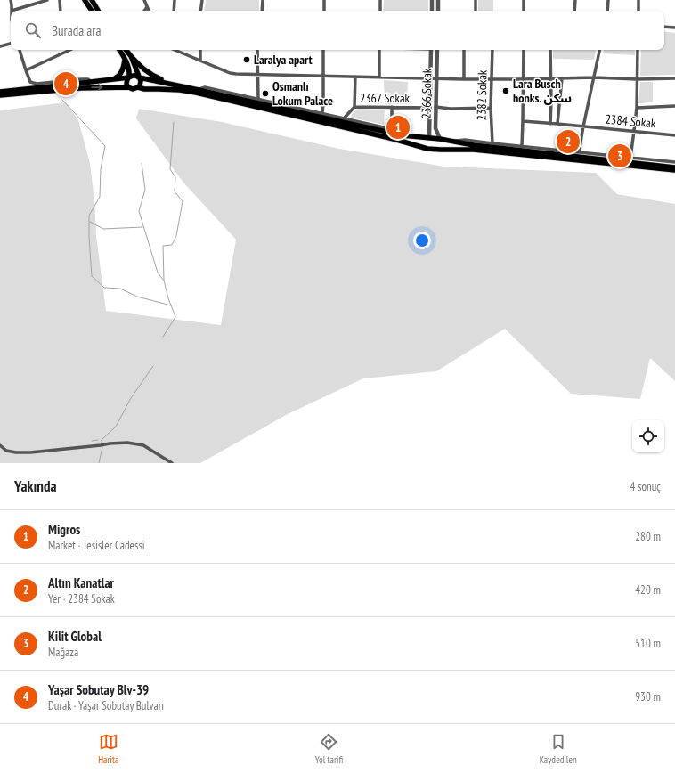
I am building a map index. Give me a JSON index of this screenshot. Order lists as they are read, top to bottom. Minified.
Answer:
{"streets":{"street":["2366 Sokak","2382 Sokak","2367 Sokak","2384 Sokak"]},"crossings":[["2366 Sokak","2367 Sokak"]],"places":["Laralya apart","Lara Busch honks. سكن","Osmanlı Lokum Palace"],"page":{"search":"Burada ara","pins":["4","1","2","3"],"heading":["Yakında","4 sonuç"],"list":[{"mark":"1","name":"Migros","note":"Market · Tesisler Cadessi","value":"280 m"},{"mark":"2","name":"Altın Kanatlar","note":"Yer · 2384 Sokak","value":"420 m"},{"mark":"3","name":"Kilit Global","note":"Mağaza","value":"510 m"},{"mark":"4","name":"Yaşar Sobutay Blv-39","note":"Durak · Yaşar Sobutay Bulvarı","value":"930 m"}],"nav":["Harita","Yol tarifi","Kaydedilen"]}}
